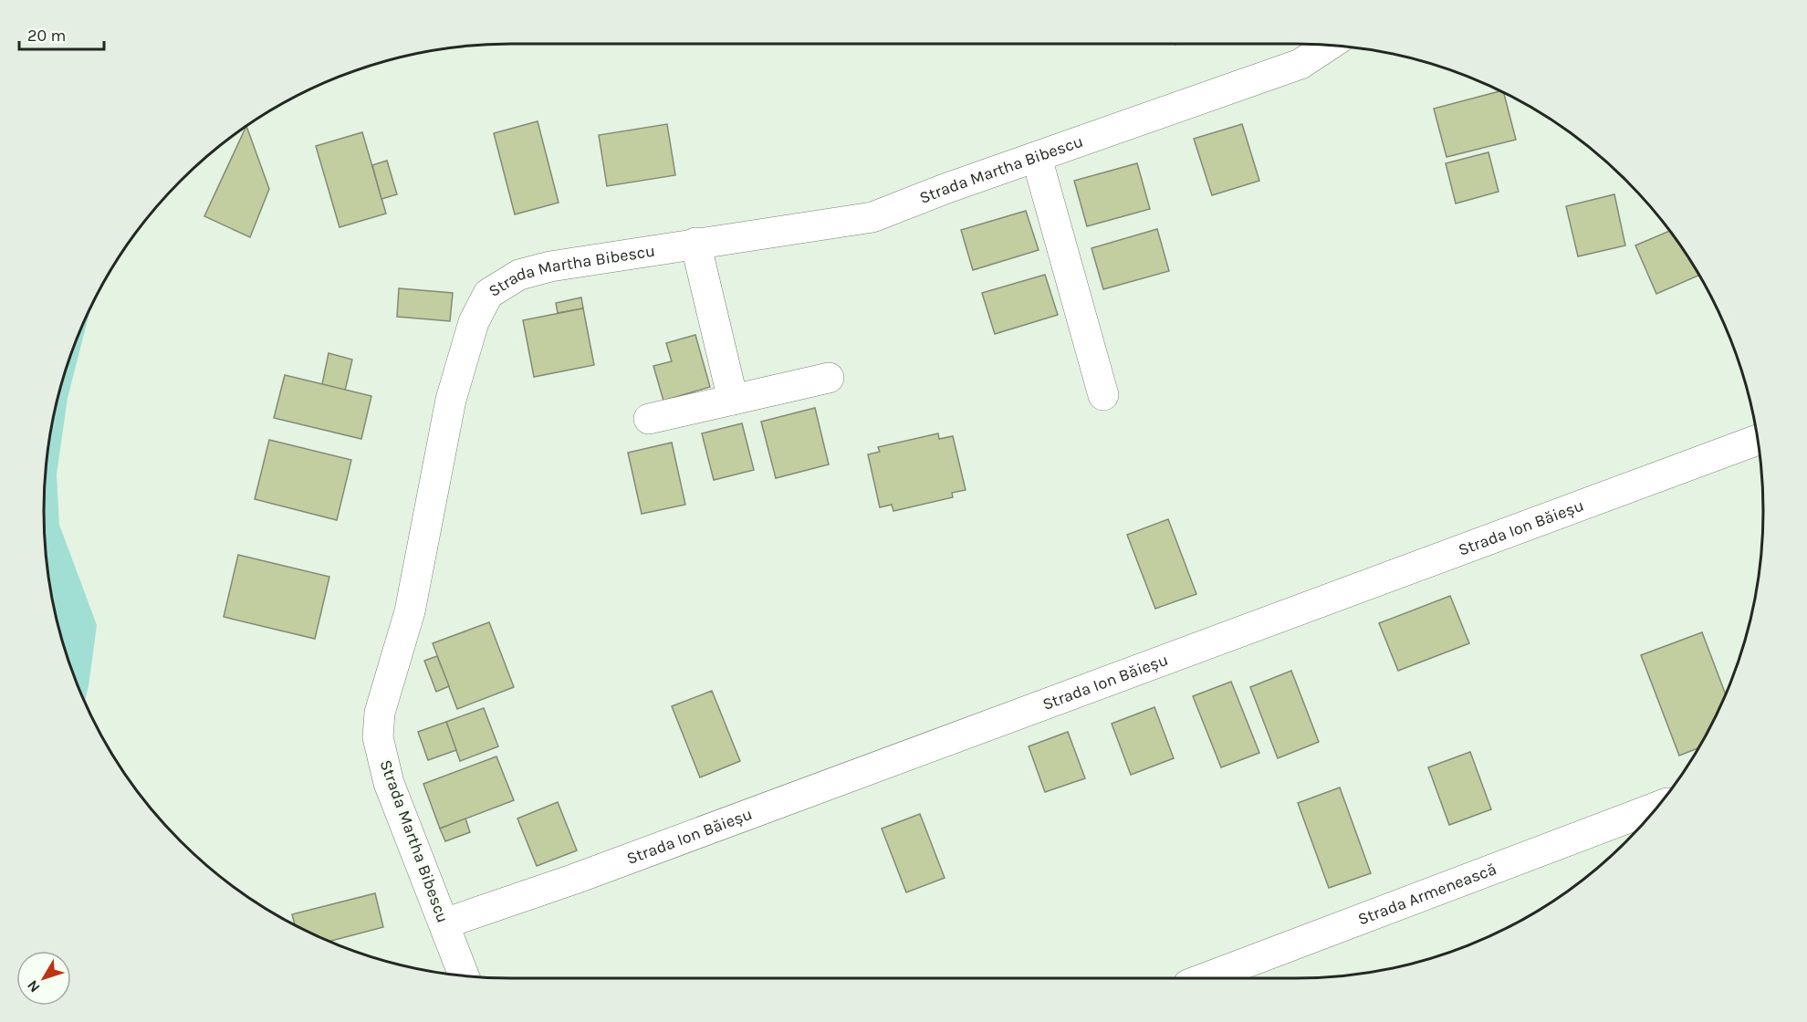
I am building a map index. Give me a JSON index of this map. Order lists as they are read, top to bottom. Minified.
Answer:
{"streets":{"street":["Strada Martha Bibescu","Strada Ion Băieșu","Strada Armenească"]},"crossings":[["Strada Martha Bibescu","Strada Ion Băieșu"]],"scale_bar":"20 m","north":"bottom left"}
